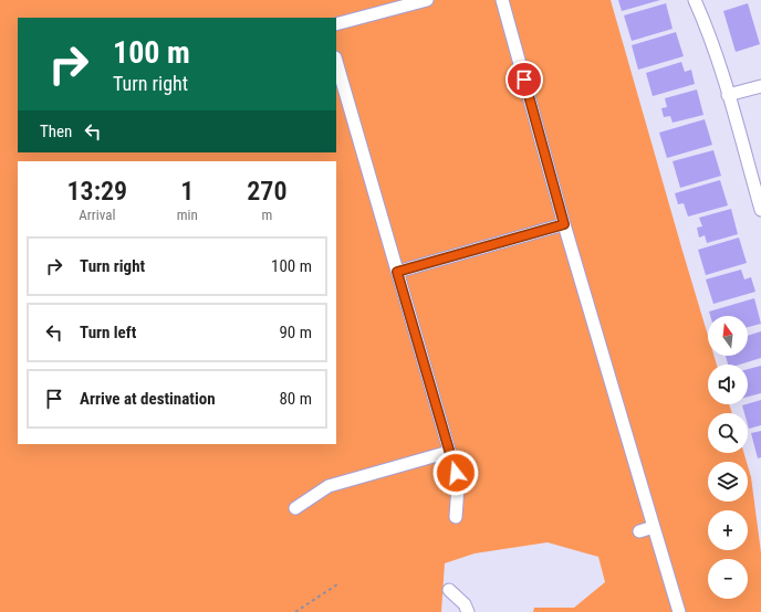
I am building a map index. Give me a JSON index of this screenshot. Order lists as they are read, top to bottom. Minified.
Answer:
{"north":"top","page":{"turn":["100 m","Turn right"],"then":"Then","eta":["13:29","Arrival","1","min","270","m"],"list":[{"name":"Turn right","value":"100 m"},{"name":"Turn left","value":"90 m"},{"name":"Arrive at destination","value":"80 m"}],"map_buttons":["+","−"]}}
